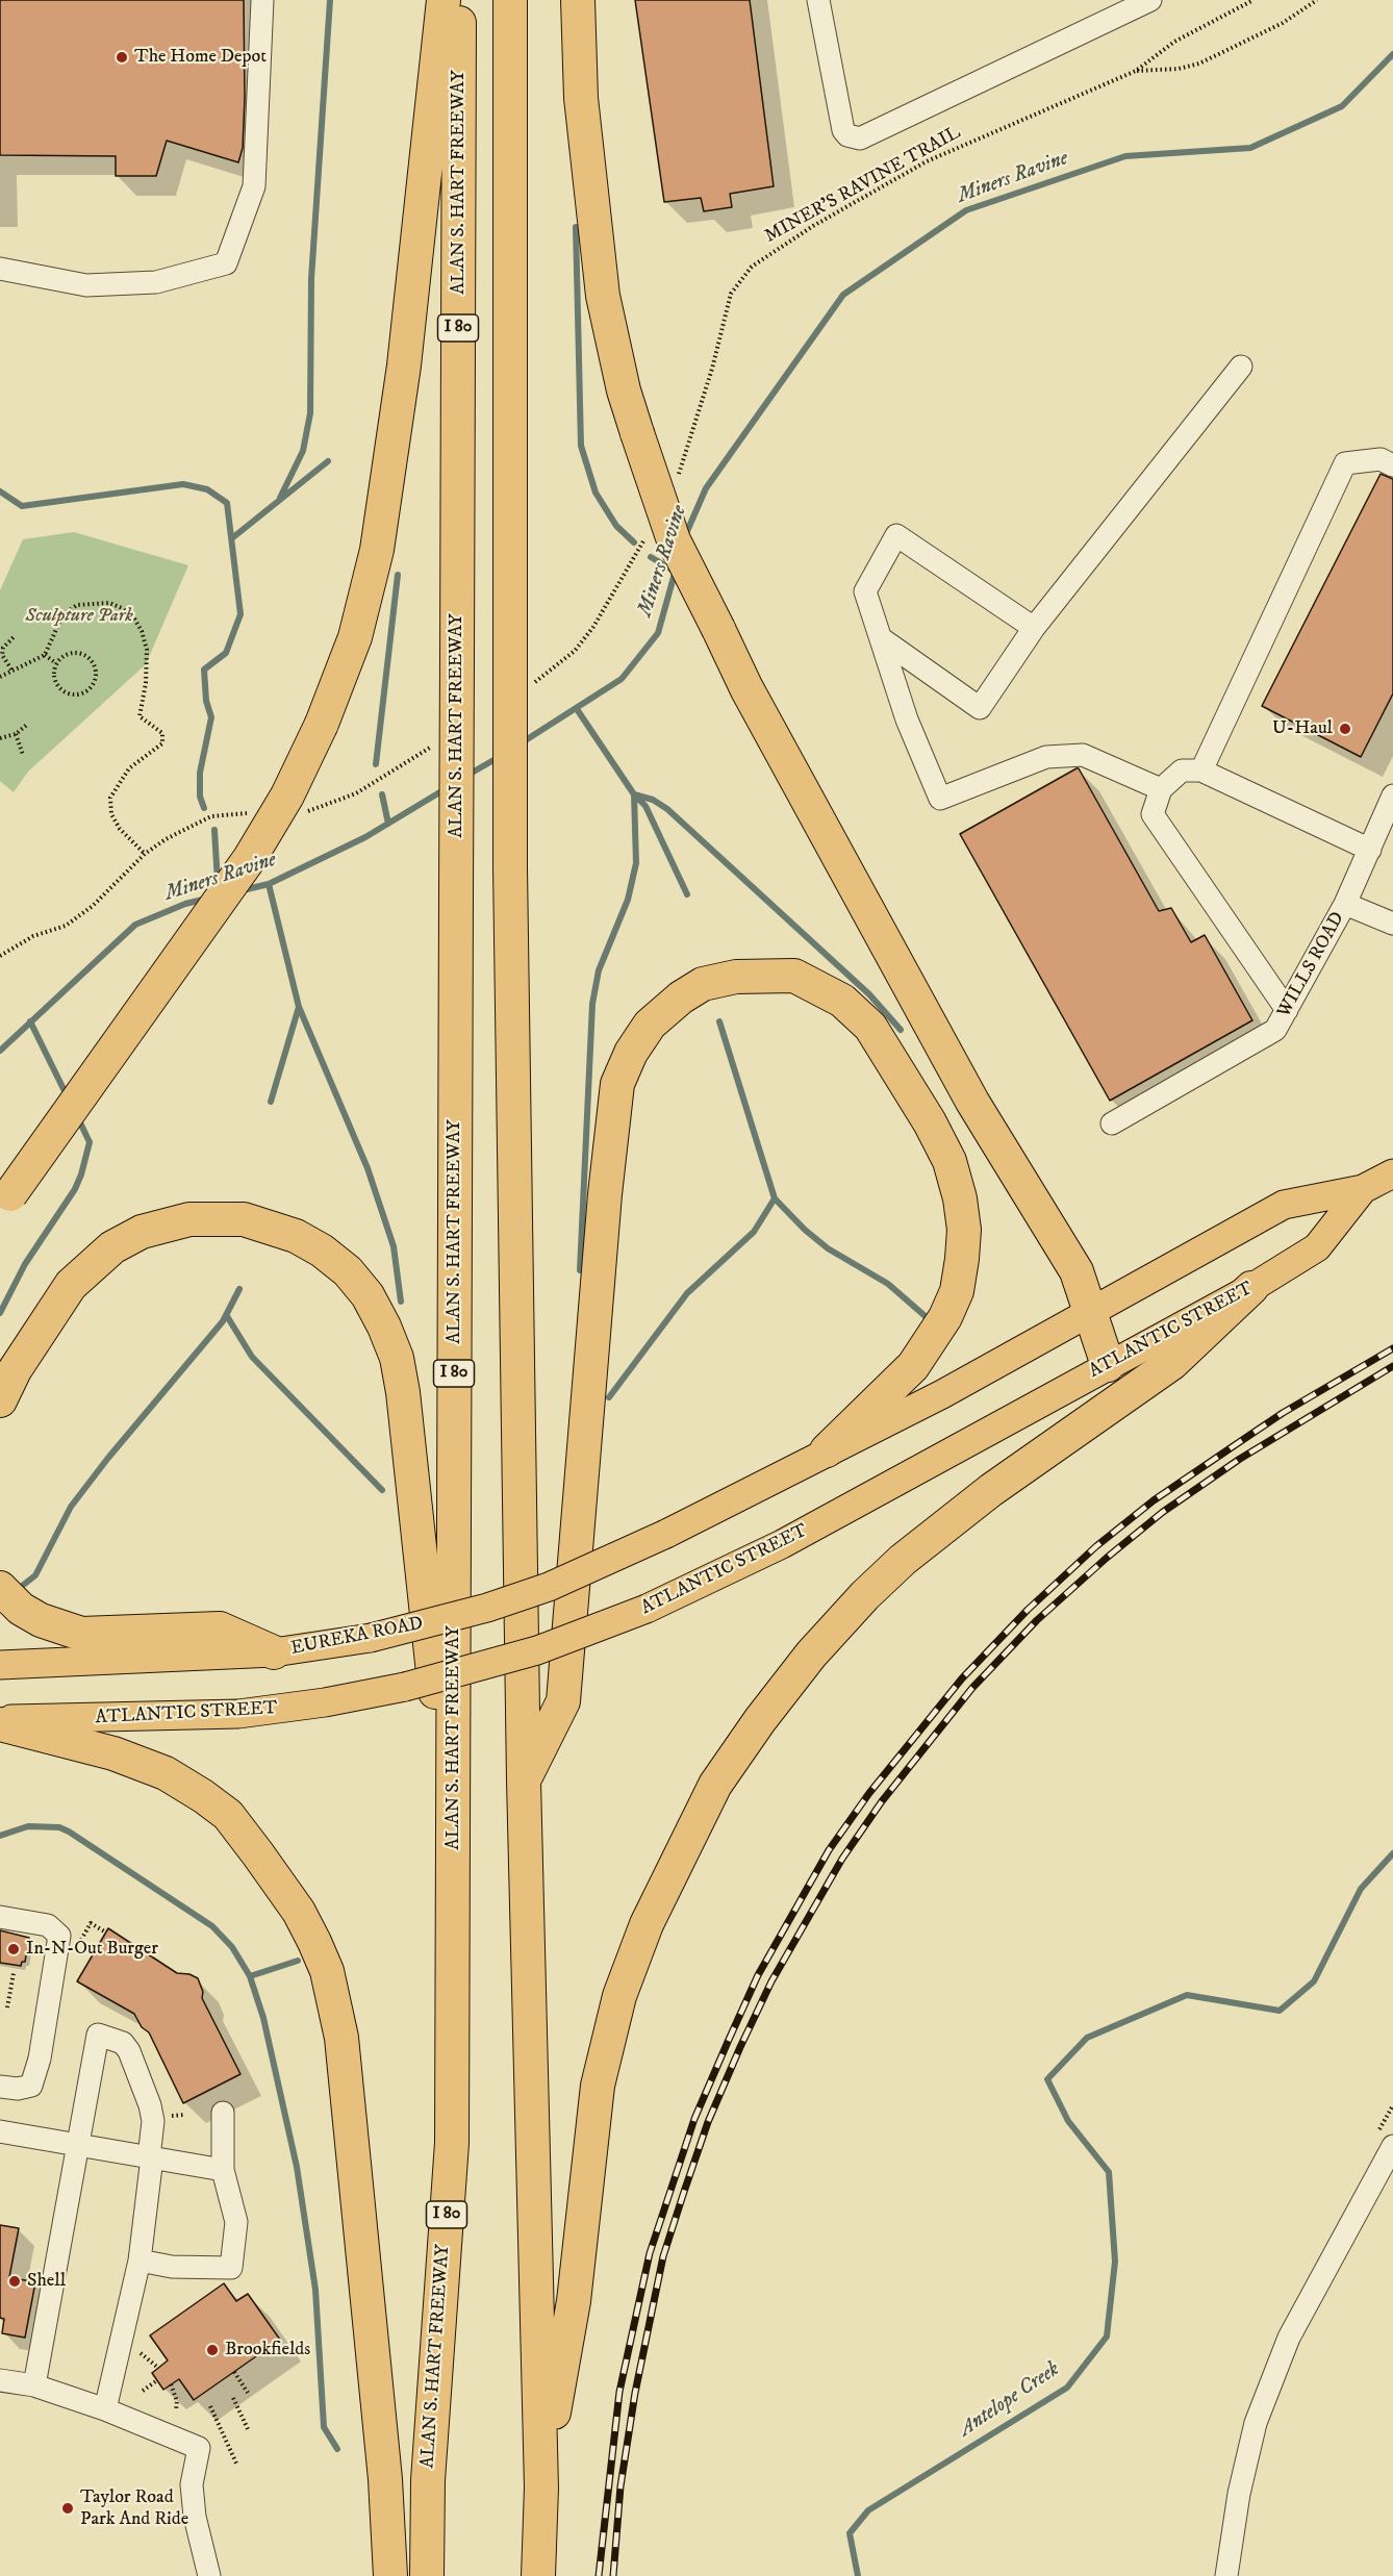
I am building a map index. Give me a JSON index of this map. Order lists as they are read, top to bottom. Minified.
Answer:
{"streets":{"highway":["ALAN S. HART FREEWAY","I 80"],"main road":["ATLANTIC STREET","EUREKA ROAD"],"street":["WILLS ROAD"],"path":["MINER'S RAVINE TRAIL"]},"crossings":[["ATLANTIC STREET","EUREKA ROAD"]],"water":["Miners Ravine","Antelope Creek"],"parks":["Sculpture Park"],"places":["The Home Depot","U-Haul","In-N-Out Burger","Shell","Brookfields","Taylor Road Park And Ride"]}
